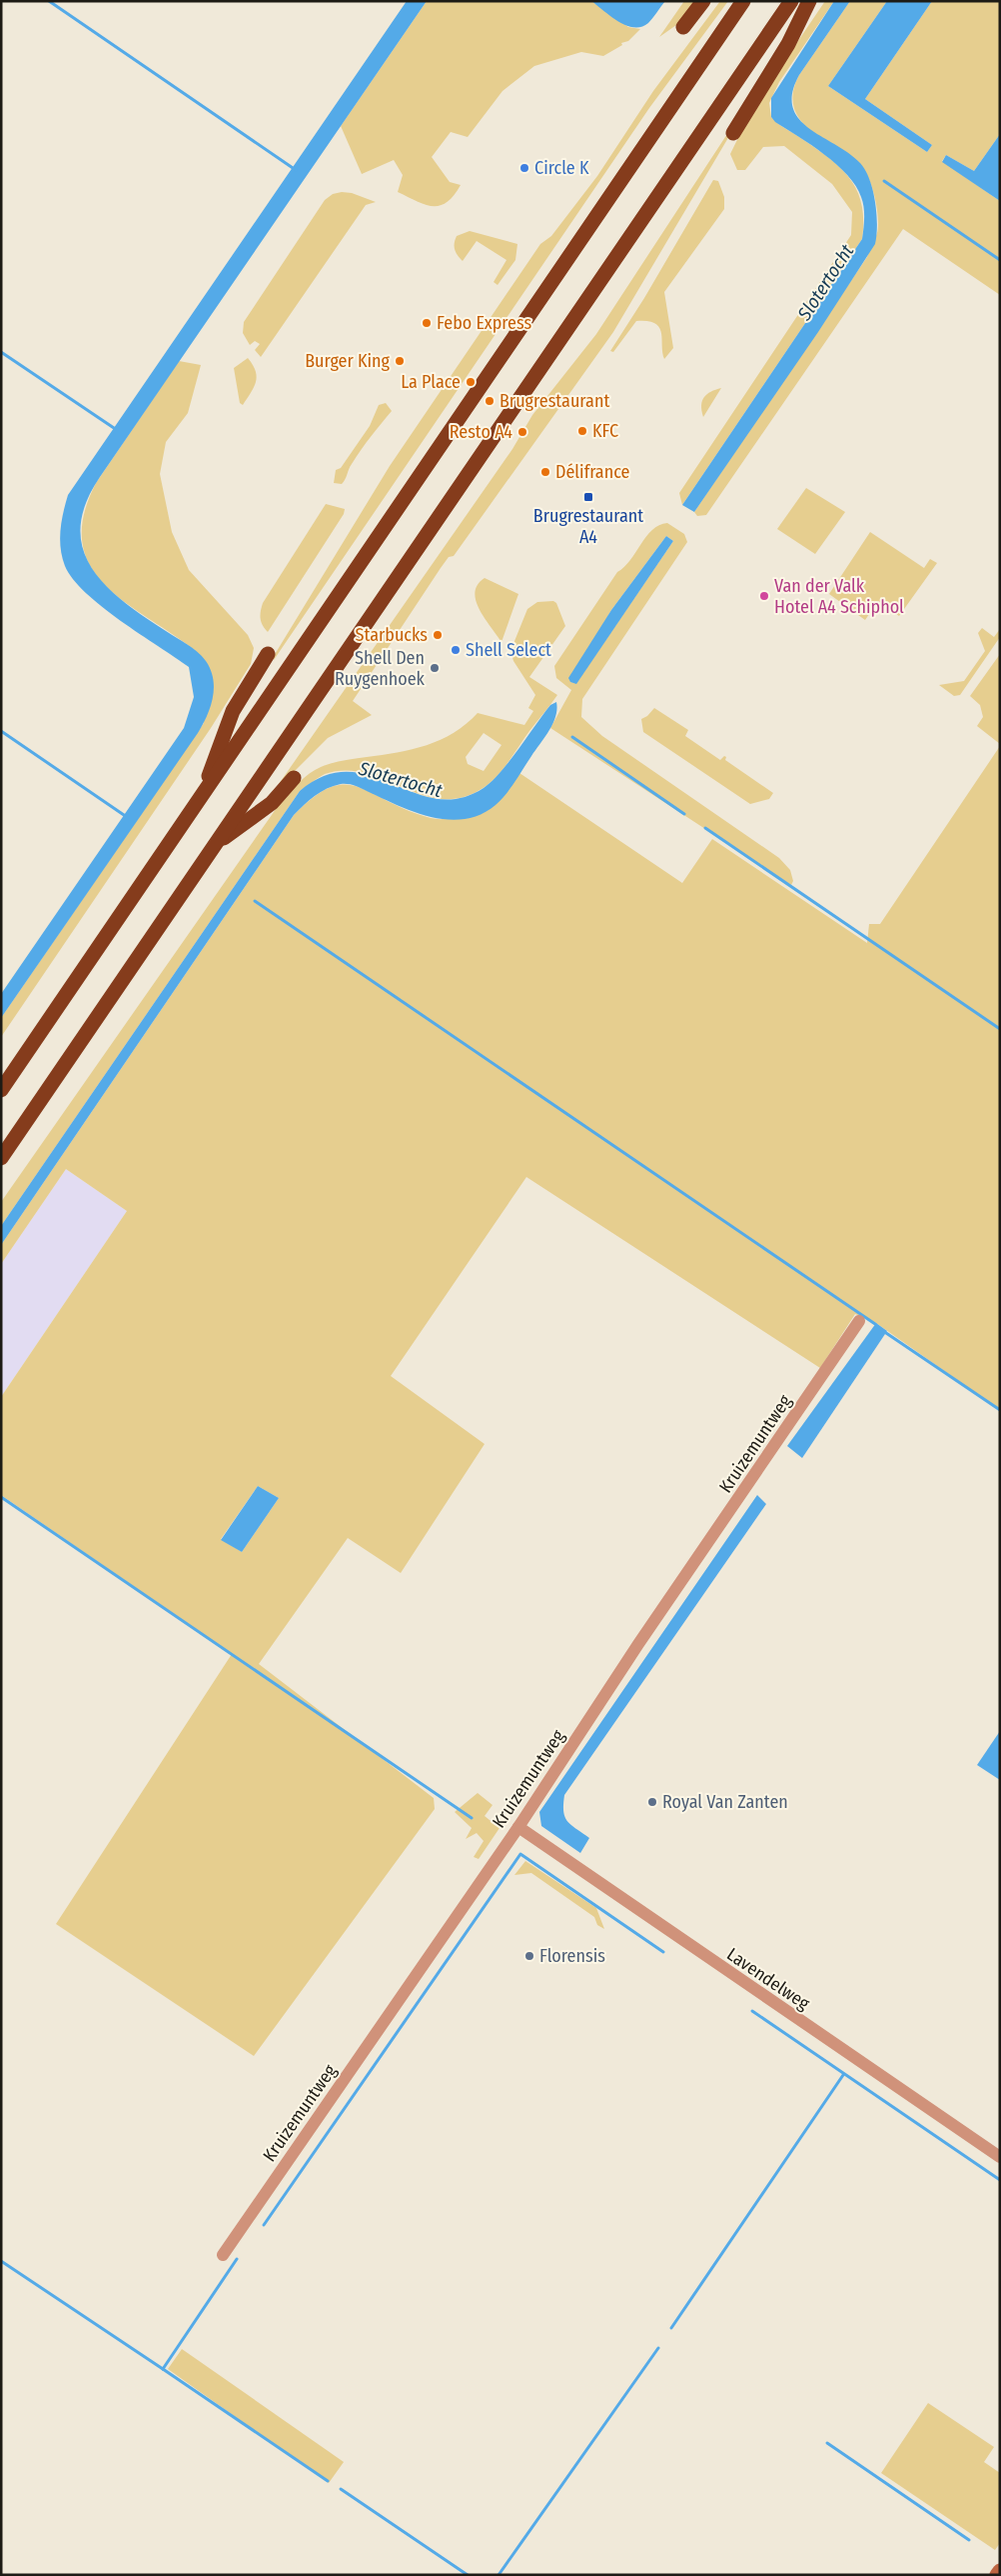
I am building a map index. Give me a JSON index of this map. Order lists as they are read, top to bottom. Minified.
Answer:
{"streets":{"street":["Kruizemuntweg","Lavendelweg"]},"crossings":[["Kruizemuntweg","Lavendelweg"]],"water":["Slotertocht"],"places":{"other":["Circle K","Febo Express","Burger King","La Place","Brugrestaurant","KFC","Resto A4","Délifrance","Van der Valk Hotel A4 Schiphol","Starbucks","Shell Select","Shell Den Ruygenhoek","Royal Van Zanten","Florensis"],"transit":["Brugrestaurant A4"]}}
